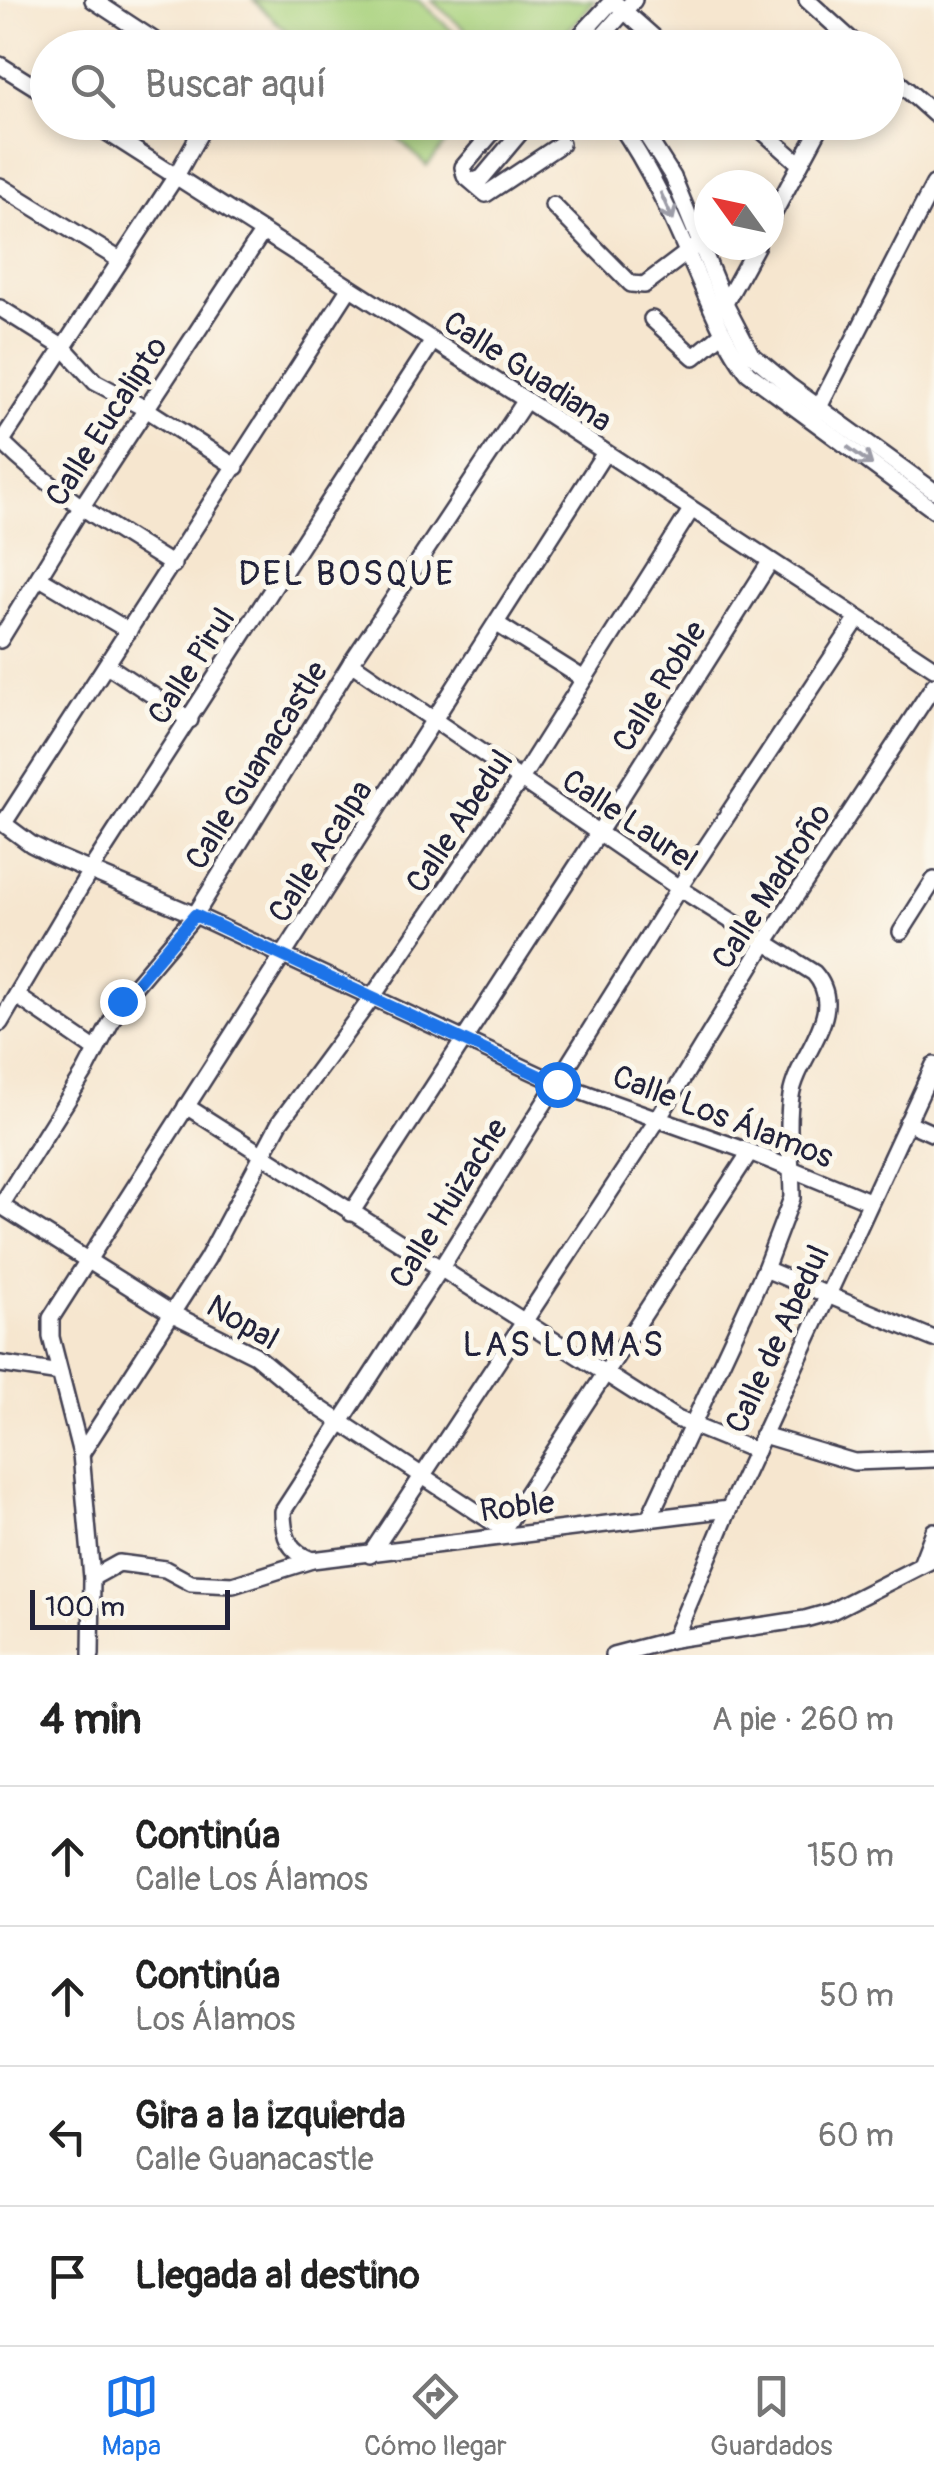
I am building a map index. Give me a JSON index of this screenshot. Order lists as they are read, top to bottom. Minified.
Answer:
{"streets":{"street":["Calle Guadiana","Calle Eucalipto","Calle Pirul","Calle Roble","Calle Guanacastle","Calle Laurel","Calle Abedul","Calle Acalpa","Calle Madroño","Calle Los Álamos","Calle Huizache","Nopal","Calle de Abedul","Roble"]},"crossings":[["Calle Guadiana","Calle Eucalipto"],["Calle Guadiana","Calle Pirul"],["Calle Guadiana","Calle Roble"],["Calle Guadiana","Calle Guanacastle"],["Calle Guadiana","Calle Abedul"],["Calle Guadiana","Calle Acalpa"],["Calle Guadiana","Calle Huizache"],["Calle Pirul","Calle Los Álamos"],["Calle Roble","Calle Laurel"],["Calle Roble","Calle Los Álamos"],["Calle Guanacastle","Calle Laurel"],["Calle Guanacastle","Calle Los Álamos"],["Calle Guanacastle","Nopal"],["Calle Laurel","Calle Abedul"],["Calle Laurel","Calle Acalpa"],["Calle Laurel","Calle Madroño"],["Calle Laurel","Calle Los Álamos"],["Calle Laurel","Calle Huizache"],["Calle Abedul","Calle Los Álamos"],["Calle Abedul","Nopal"],["Calle Acalpa","Calle Los Álamos"],["Calle Acalpa","Nopal"],["Calle Madroño","Calle Los Álamos"],["Calle Madroño","Nopal"],["Calle Madroño","Roble"],["Calle Los Álamos","Calle Huizache"],["Calle Los Álamos","Calle de Abedul"],["Calle Huizache","Nopal"],["Calle Huizache","Roble"],["Nopal","Roble"],["Calle de Abedul","Roble"]],"districts":["DEL BOSQUE","LAS LOMAS"],"scale_bar":"100 m","north":"top left","page":{"search":"Buscar aquí","scale":"100 m","heading":["4 min","A pie · 260 m"],"list":[["Continúa","Calle Los Álamos","150 m"],["Continúa","Los Álamos","50 m"],["Gira a la izquierda","Calle Guanacastle","60 m"],"Llegada al destino"],"nav":["Mapa","Cómo llegar","Guardados"]}}
